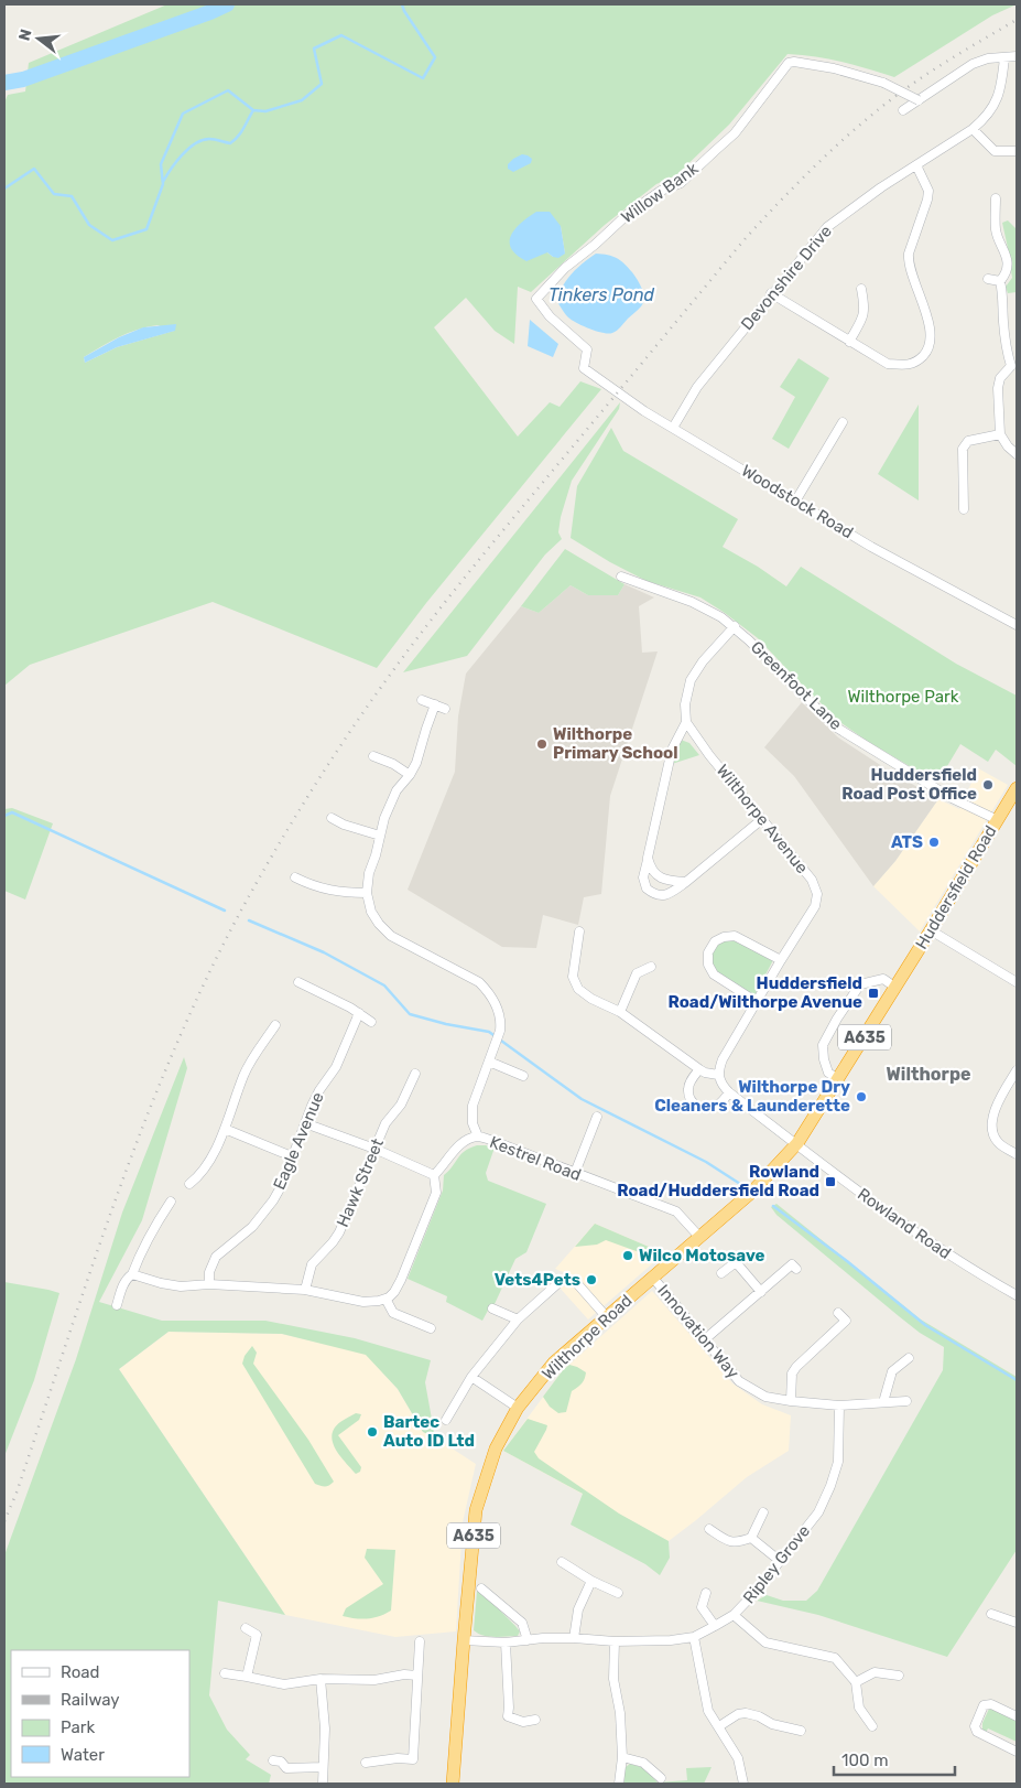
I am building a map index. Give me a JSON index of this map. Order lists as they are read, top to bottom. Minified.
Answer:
{"streets":{"highway":["Huddersfield Road","A635","Wilthorpe Road"],"street":["Willow Bank","Devonshire Drive","Woodstock Road","Greenfoot Lane","Wilthorpe Avenue","Eagle Avenue","Kestrel Road","Hawk Street","Rowland Road","Innovation Way","Ripley Grove"]},"crossings":[["Willow Bank","Woodstock Road"],["Devonshire Drive","Woodstock Road"],["Greenfoot Lane","Huddersfield Road"],["Huddersfield Road","Rowland Road"],["Huddersfield Road","Wilthorpe Road"],["Kestrel Road","Wilthorpe Road"],["Innovation Way","Wilthorpe Road"],["Innovation Way","Ripley Grove"],["Wilthorpe Road","Ripley Grove"]],"districts":["Wilthorpe"],"water":["Tinkers Pond"],"parks":["Wilthorpe Park"],"places":{"other":["Wilthorpe Primary School","Huddersfield Road Post Office","ATS","Wilthorpe Dry Cleaners & Launderette","Wilco Motosave","Vets4Pets","Bartec Auto ID Ltd"],"transit":["Huddersfield Road/Wilthorpe Avenue","Rowland Road/Huddersfield Road"]},"legend":["Road","Railway","Park","Water"],"scale_bar":"100 m","north":"left"}
